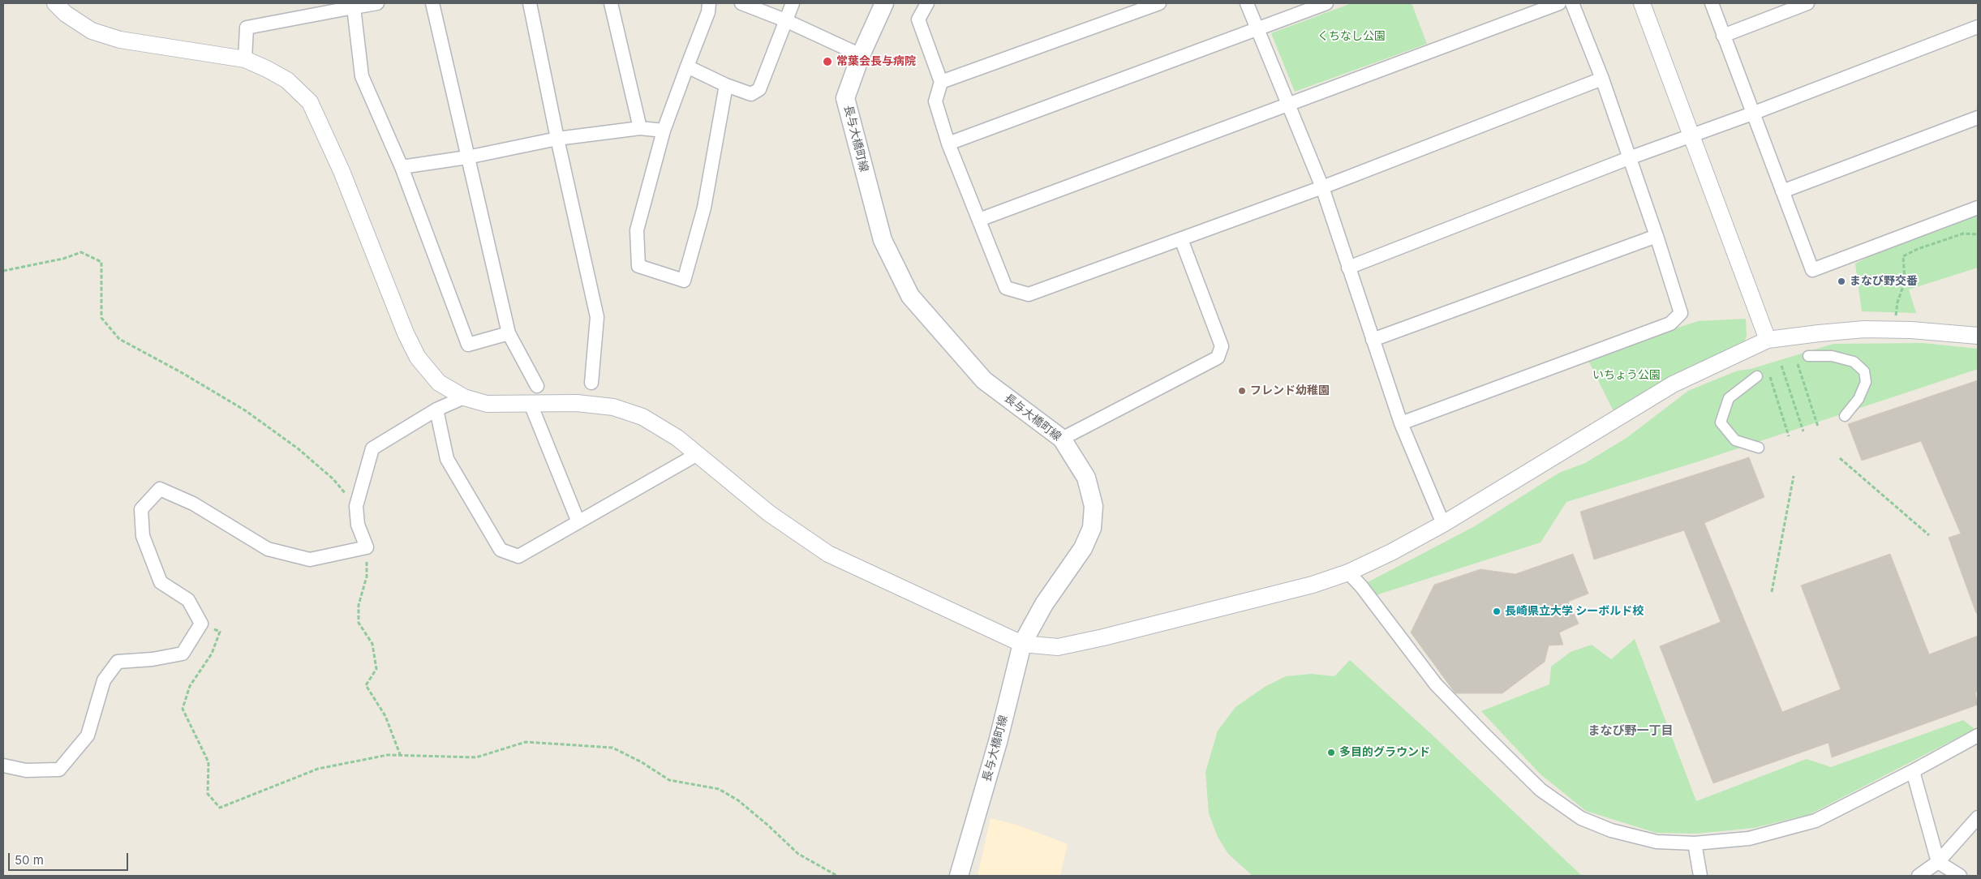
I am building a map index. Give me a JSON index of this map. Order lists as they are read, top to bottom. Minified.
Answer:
{"streets":{"main road":["長与大橋町線"]},"districts":["まなび野一丁目"],"parks":["くちなし公園","いちょう公園"],"places":["常葉会長与病院","まなび野交番","フレンド幼稚園","長崎県立大学 シーボルド校","多目的グラウンド"],"scale_bar":"50 m"}
